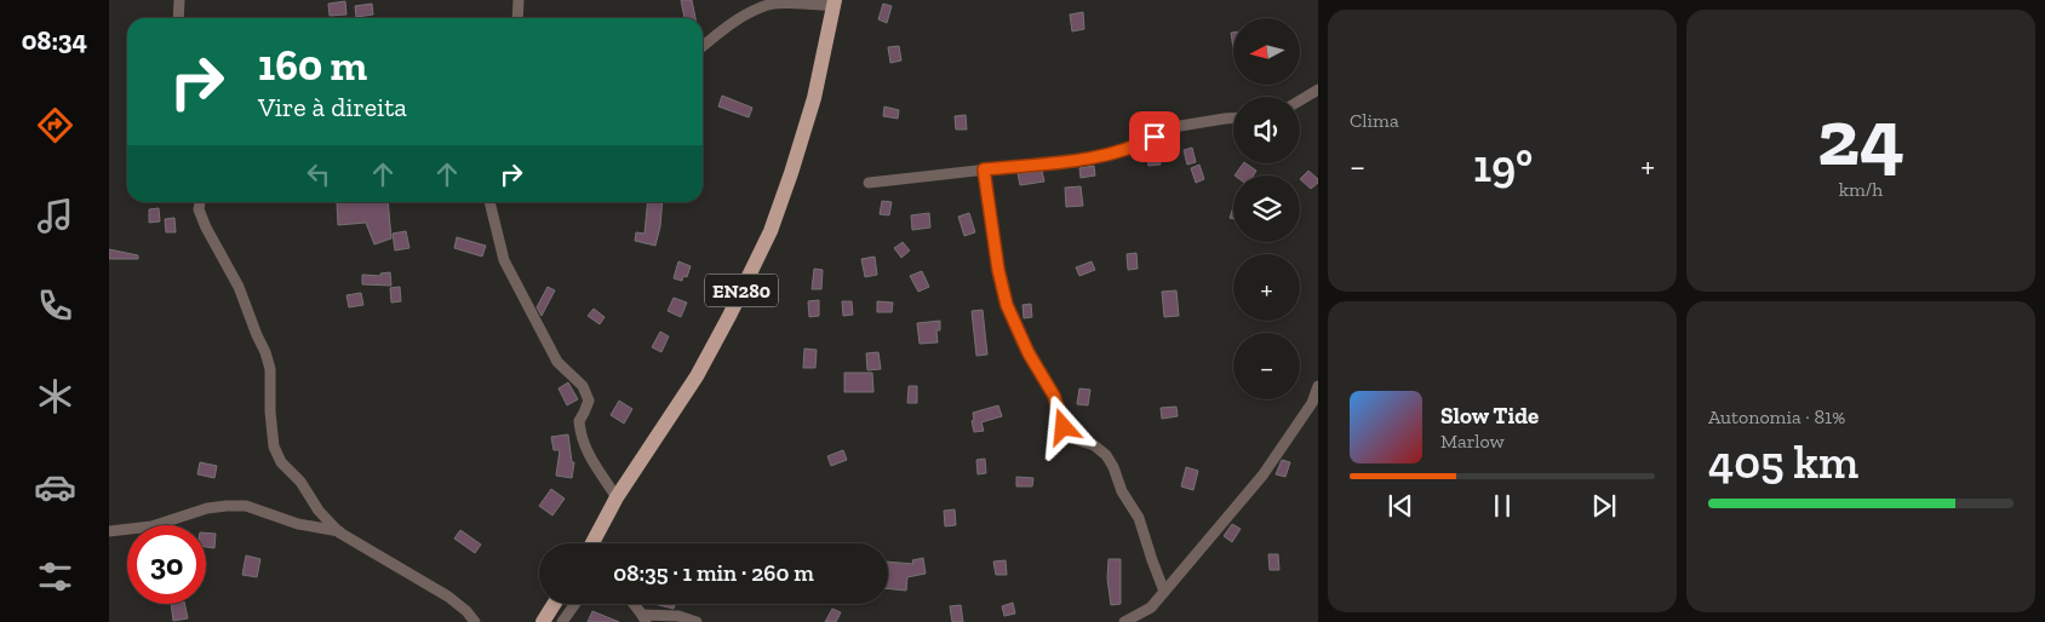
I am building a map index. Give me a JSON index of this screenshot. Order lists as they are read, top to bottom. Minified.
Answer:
{"streets":{"main road":["EN280"]},"north":"left","page":{"tabs":"08:34","tile":["Clima",["24","km/h"],["Autonomia · 81%","405 km"]],"map_buttons":["+","−"],"turn":["160 m","Vire à direita"],"heat":["−","19°","+"],"song":["Slow Tide","Marlow"],"limit":"30","trip":"08:35 · 1 min · 260 m"}}
